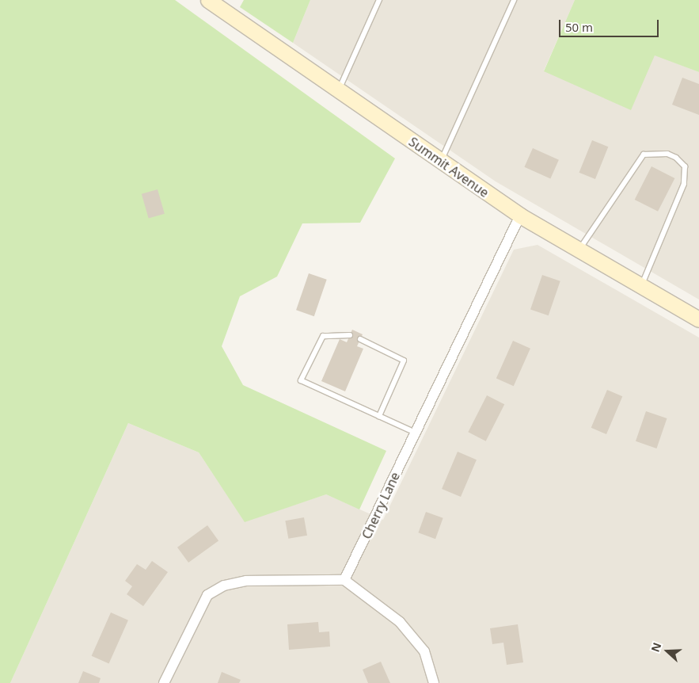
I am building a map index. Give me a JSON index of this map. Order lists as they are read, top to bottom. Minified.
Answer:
{"streets":{"main road":["Summit Avenue"],"street":["Cherry Lane"]},"crossings":[["Summit Avenue","Cherry Lane"]],"scale_bar":"50 m","north":"left"}
